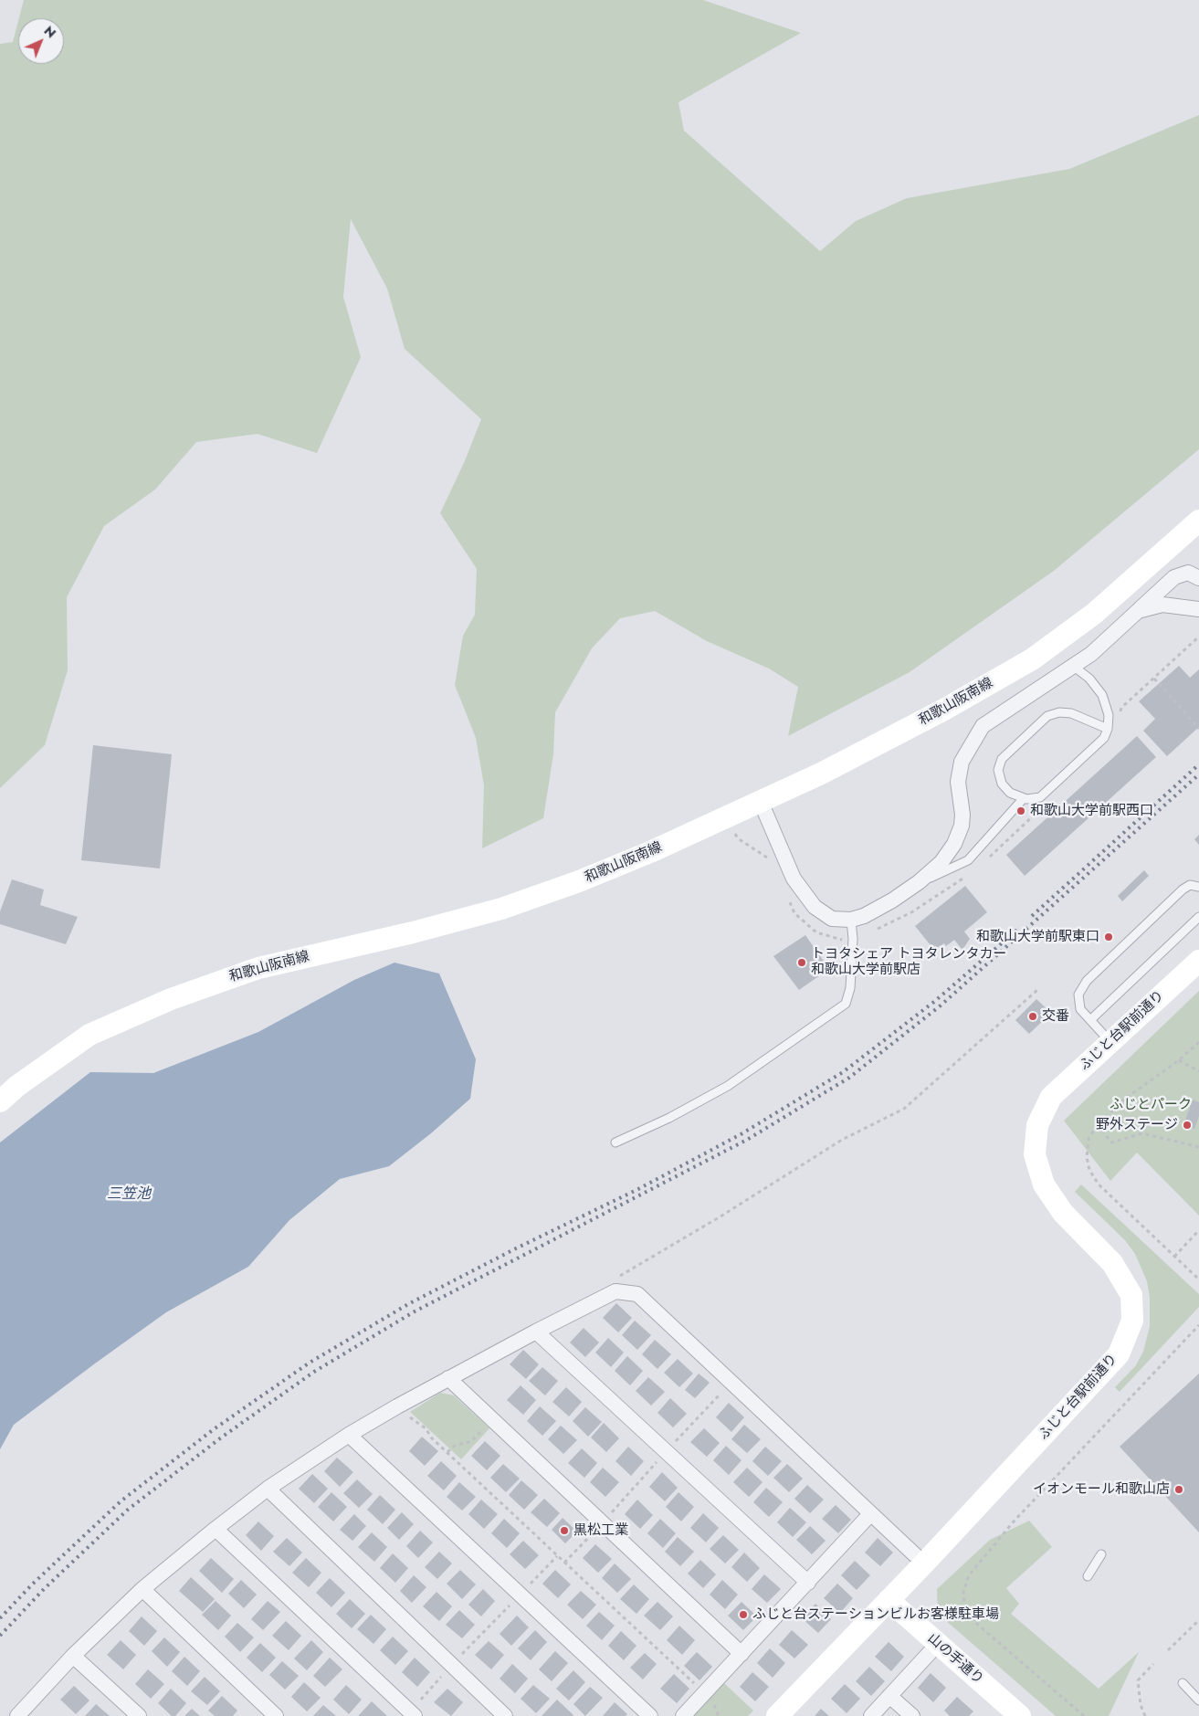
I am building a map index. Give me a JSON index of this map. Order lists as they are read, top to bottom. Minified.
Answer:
{"streets":{"main road":["和歌山阪南線","ふじと台駅前通り","山の手通り"]},"water":["三笠池"],"parks":["ふじとパーク"],"places":["和歌山大学前駅西口","和歌山大学前駅東口","トヨタシェア トヨタレンタカー 和歌山大学前駅店","交番","野外ステージ","イオンモール和歌山店","黒松工業","ふじと台ステーションビルお客様駐車場"],"north":"top right"}
